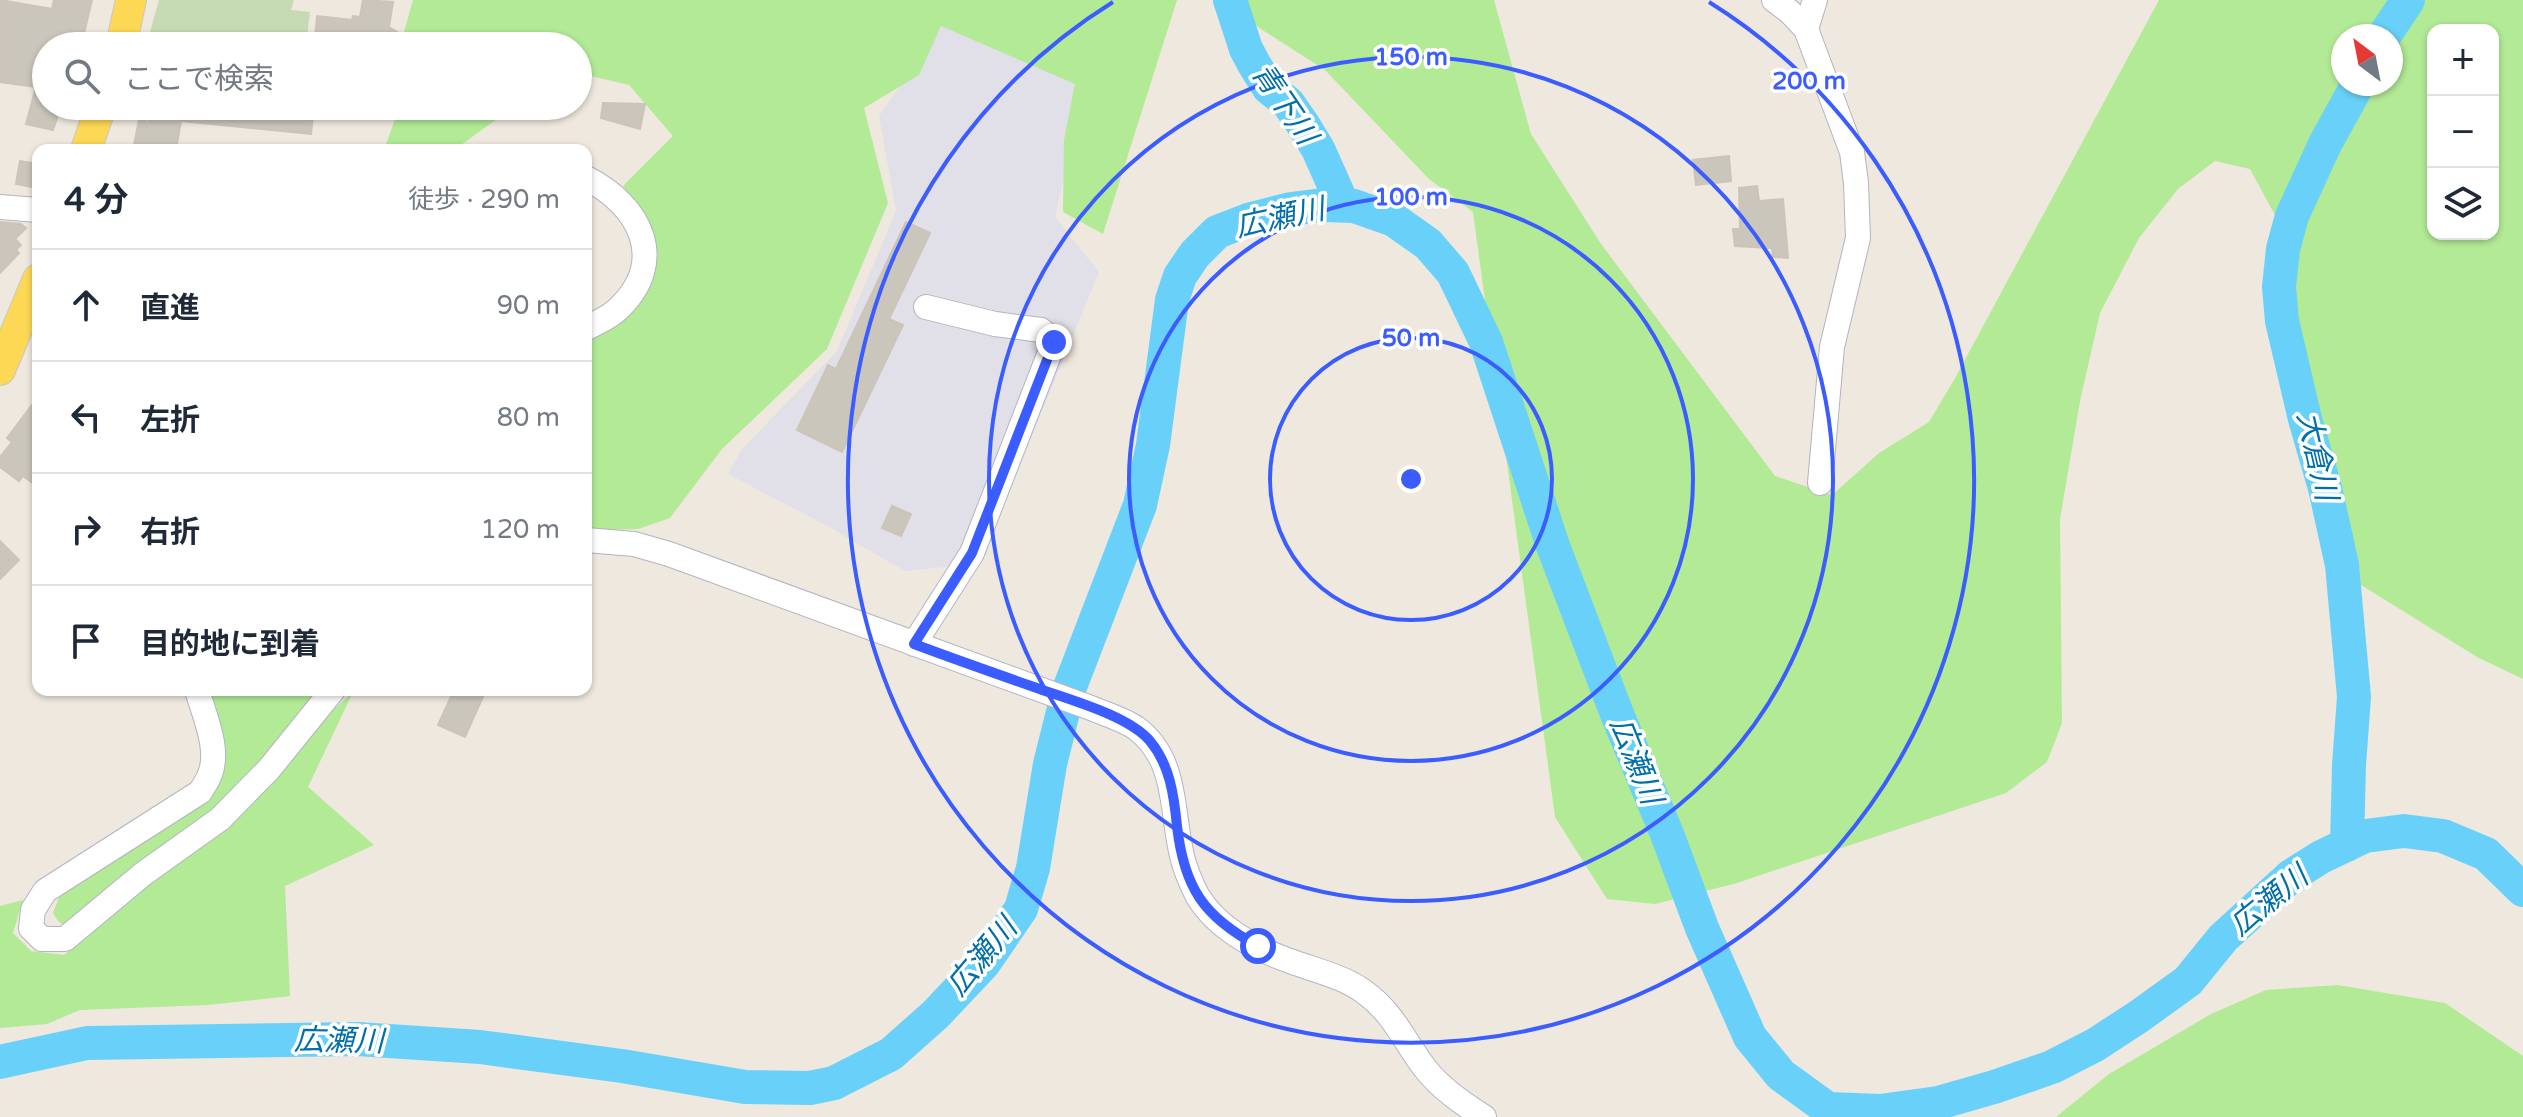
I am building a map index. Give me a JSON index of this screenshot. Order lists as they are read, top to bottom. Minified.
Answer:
{"water":["青下川","広瀬川","大倉川"],"north":"top left","page":{"map_buttons":["+","−"],"search":"ここで検索","heading":["4 分","徒歩 · 290 m"],"list":[["直進","90 m"],["左折","80 m"],["右折","120 m"],"目的地に到着"]},"rings":["150 m","200 m","100 m","50 m"]}
